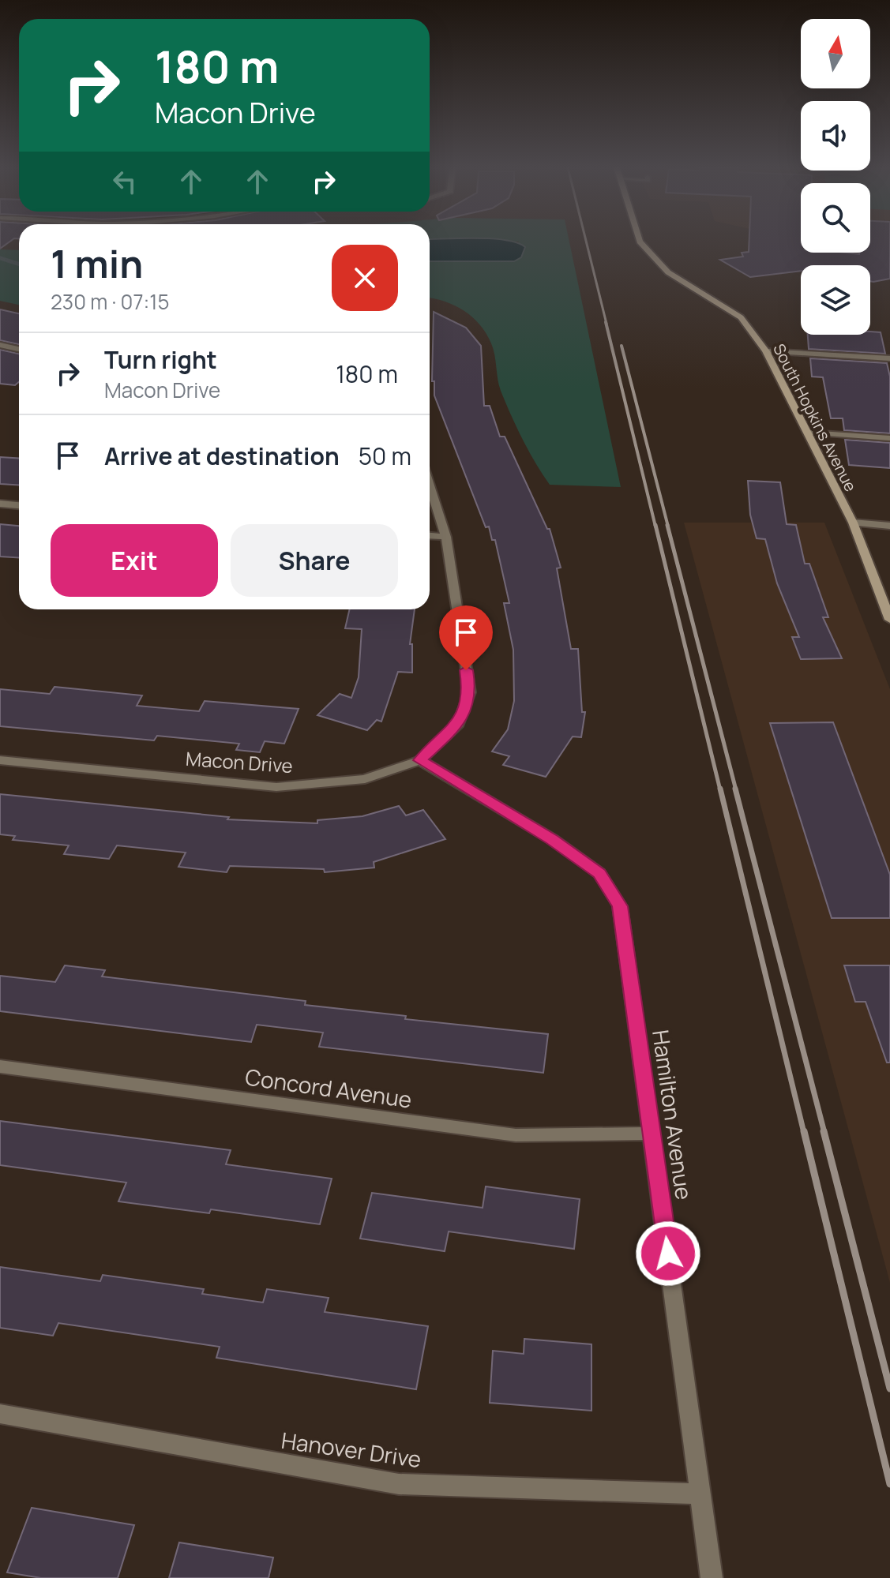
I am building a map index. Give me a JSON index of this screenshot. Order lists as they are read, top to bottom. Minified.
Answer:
{"streets":{"street":["South Hopkins Avenue","Macon Drive","Concord Avenue","Hamilton Avenue","Hanover Drive"]},"crossings":[["Macon Drive","Hamilton Avenue"],["Concord Avenue","Hamilton Avenue"],["Hamilton Avenue","Hanover Drive"]],"north":"top","page":{"turn":["180 m","Macon Drive"],"heading":["1 min","230 m · 07:15"],"list":[{"name":"Turn right","note":"Macon Drive","value":"180 m"},{"name":"Arrive at destination","value":"50 m"}],"buttons":["Exit","Share"]}}
